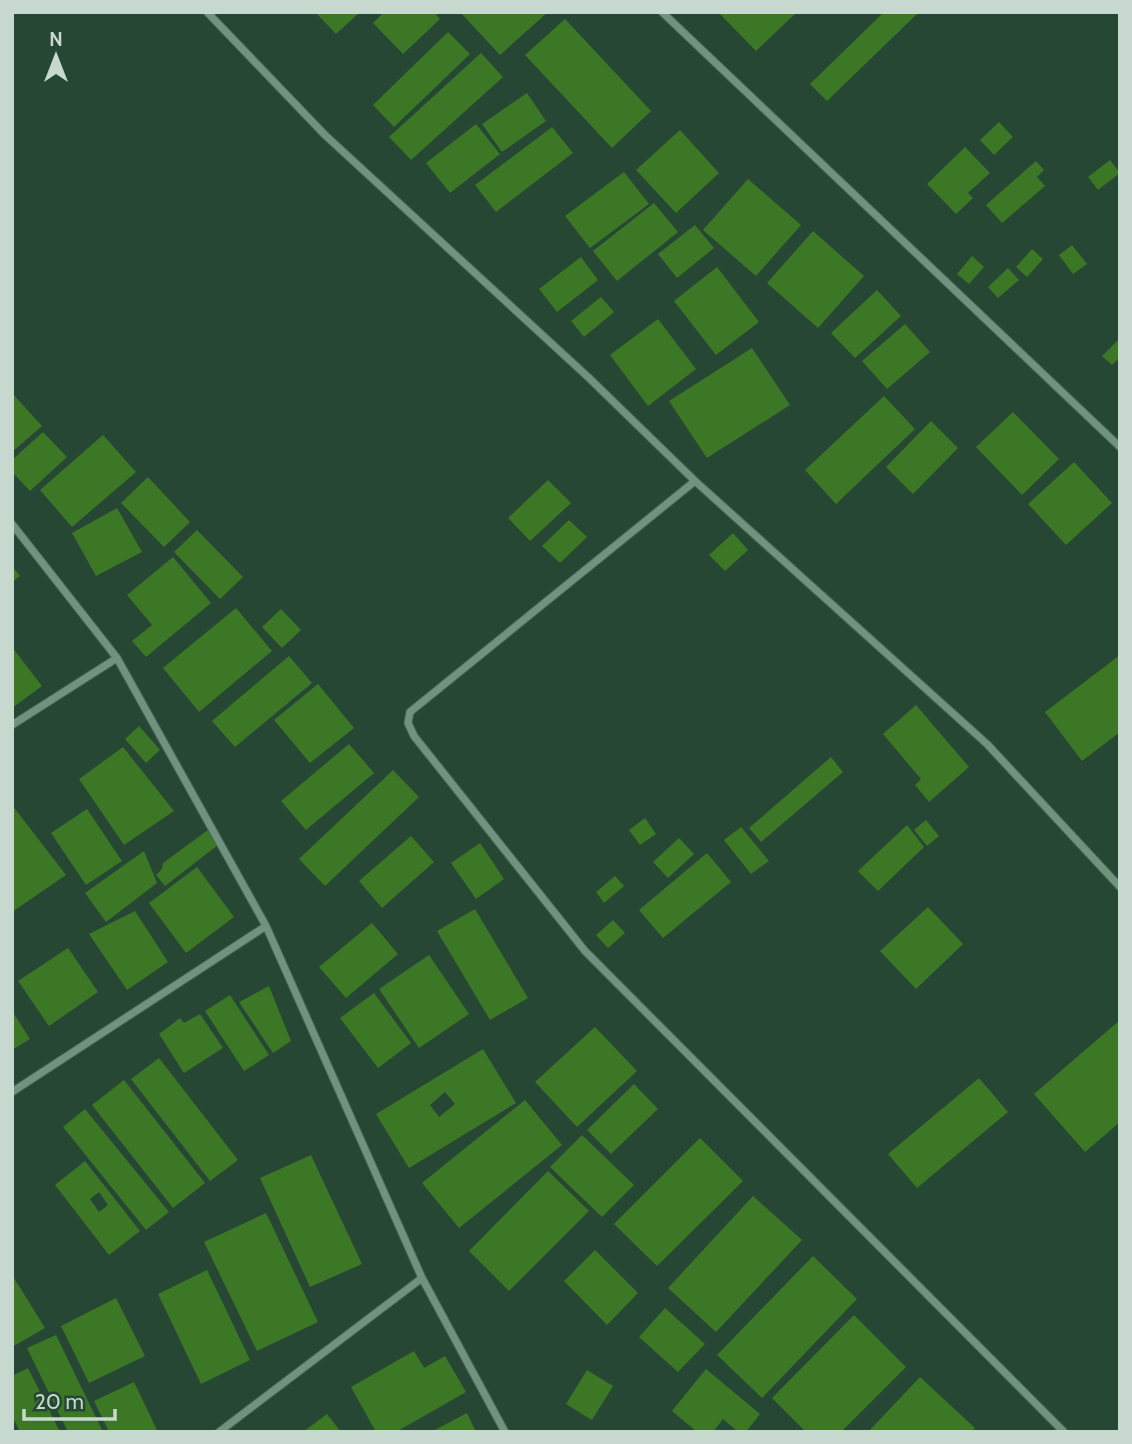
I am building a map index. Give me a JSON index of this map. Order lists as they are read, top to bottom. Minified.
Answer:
{"scale_bar":"20 m","north":"top"}
